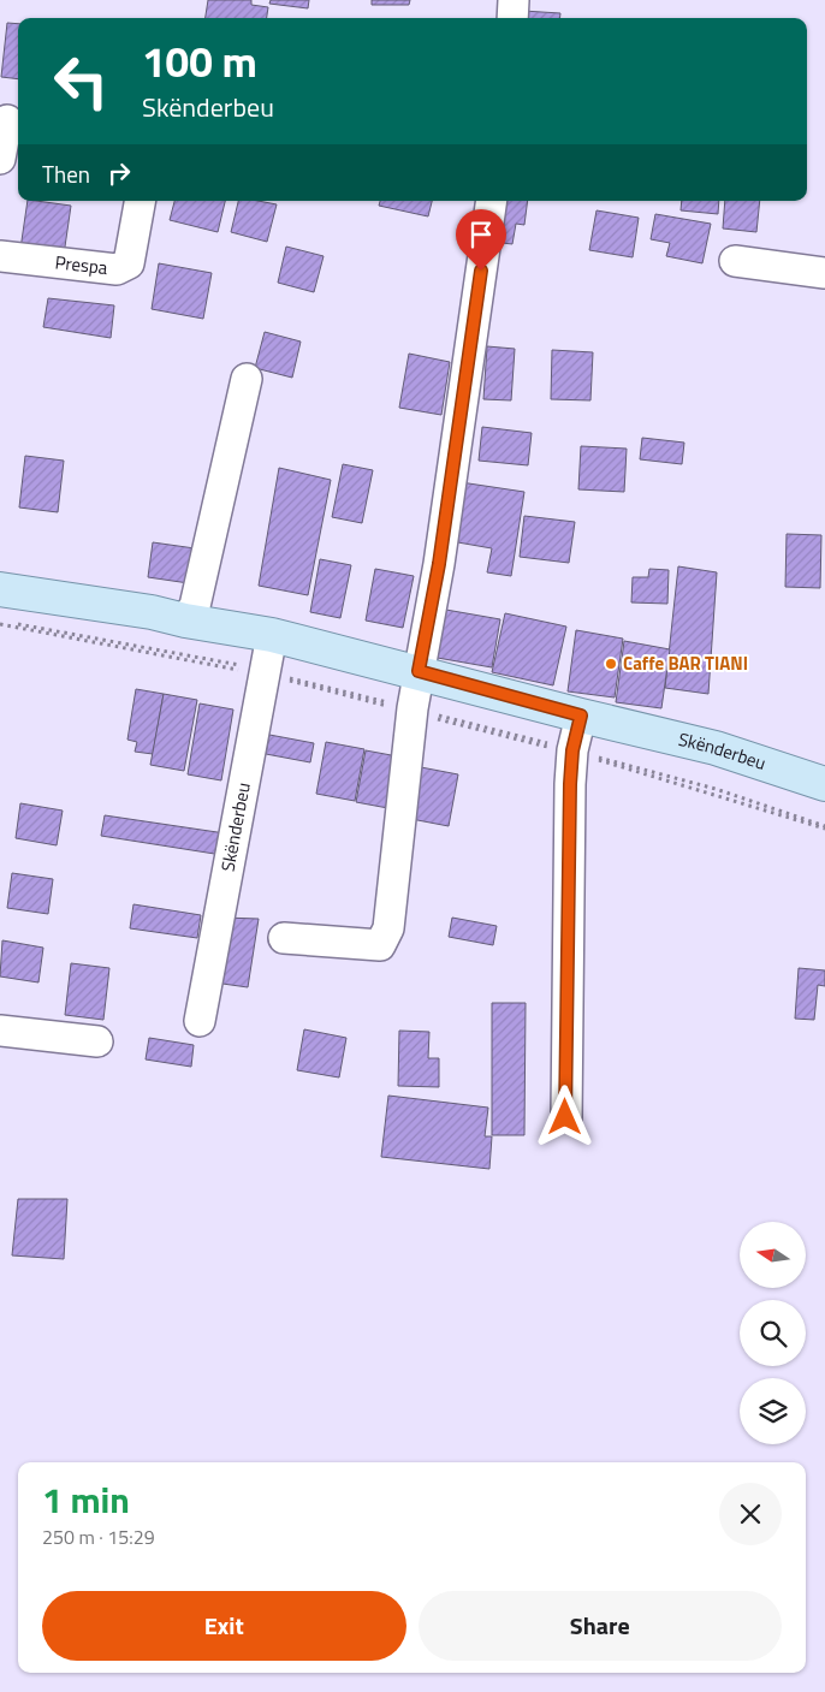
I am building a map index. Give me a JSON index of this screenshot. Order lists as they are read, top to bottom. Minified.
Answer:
{"streets":{"main road":["Skënderbeu"],"street":["Prespa"]},"places":["Caffe BAR TIANI"],"north":"left","page":{"turn":["100 m","Skënderbeu"],"then":"Then","heading":["1 min","250 m · 15:29"],"buttons":["Exit","Share"]}}
